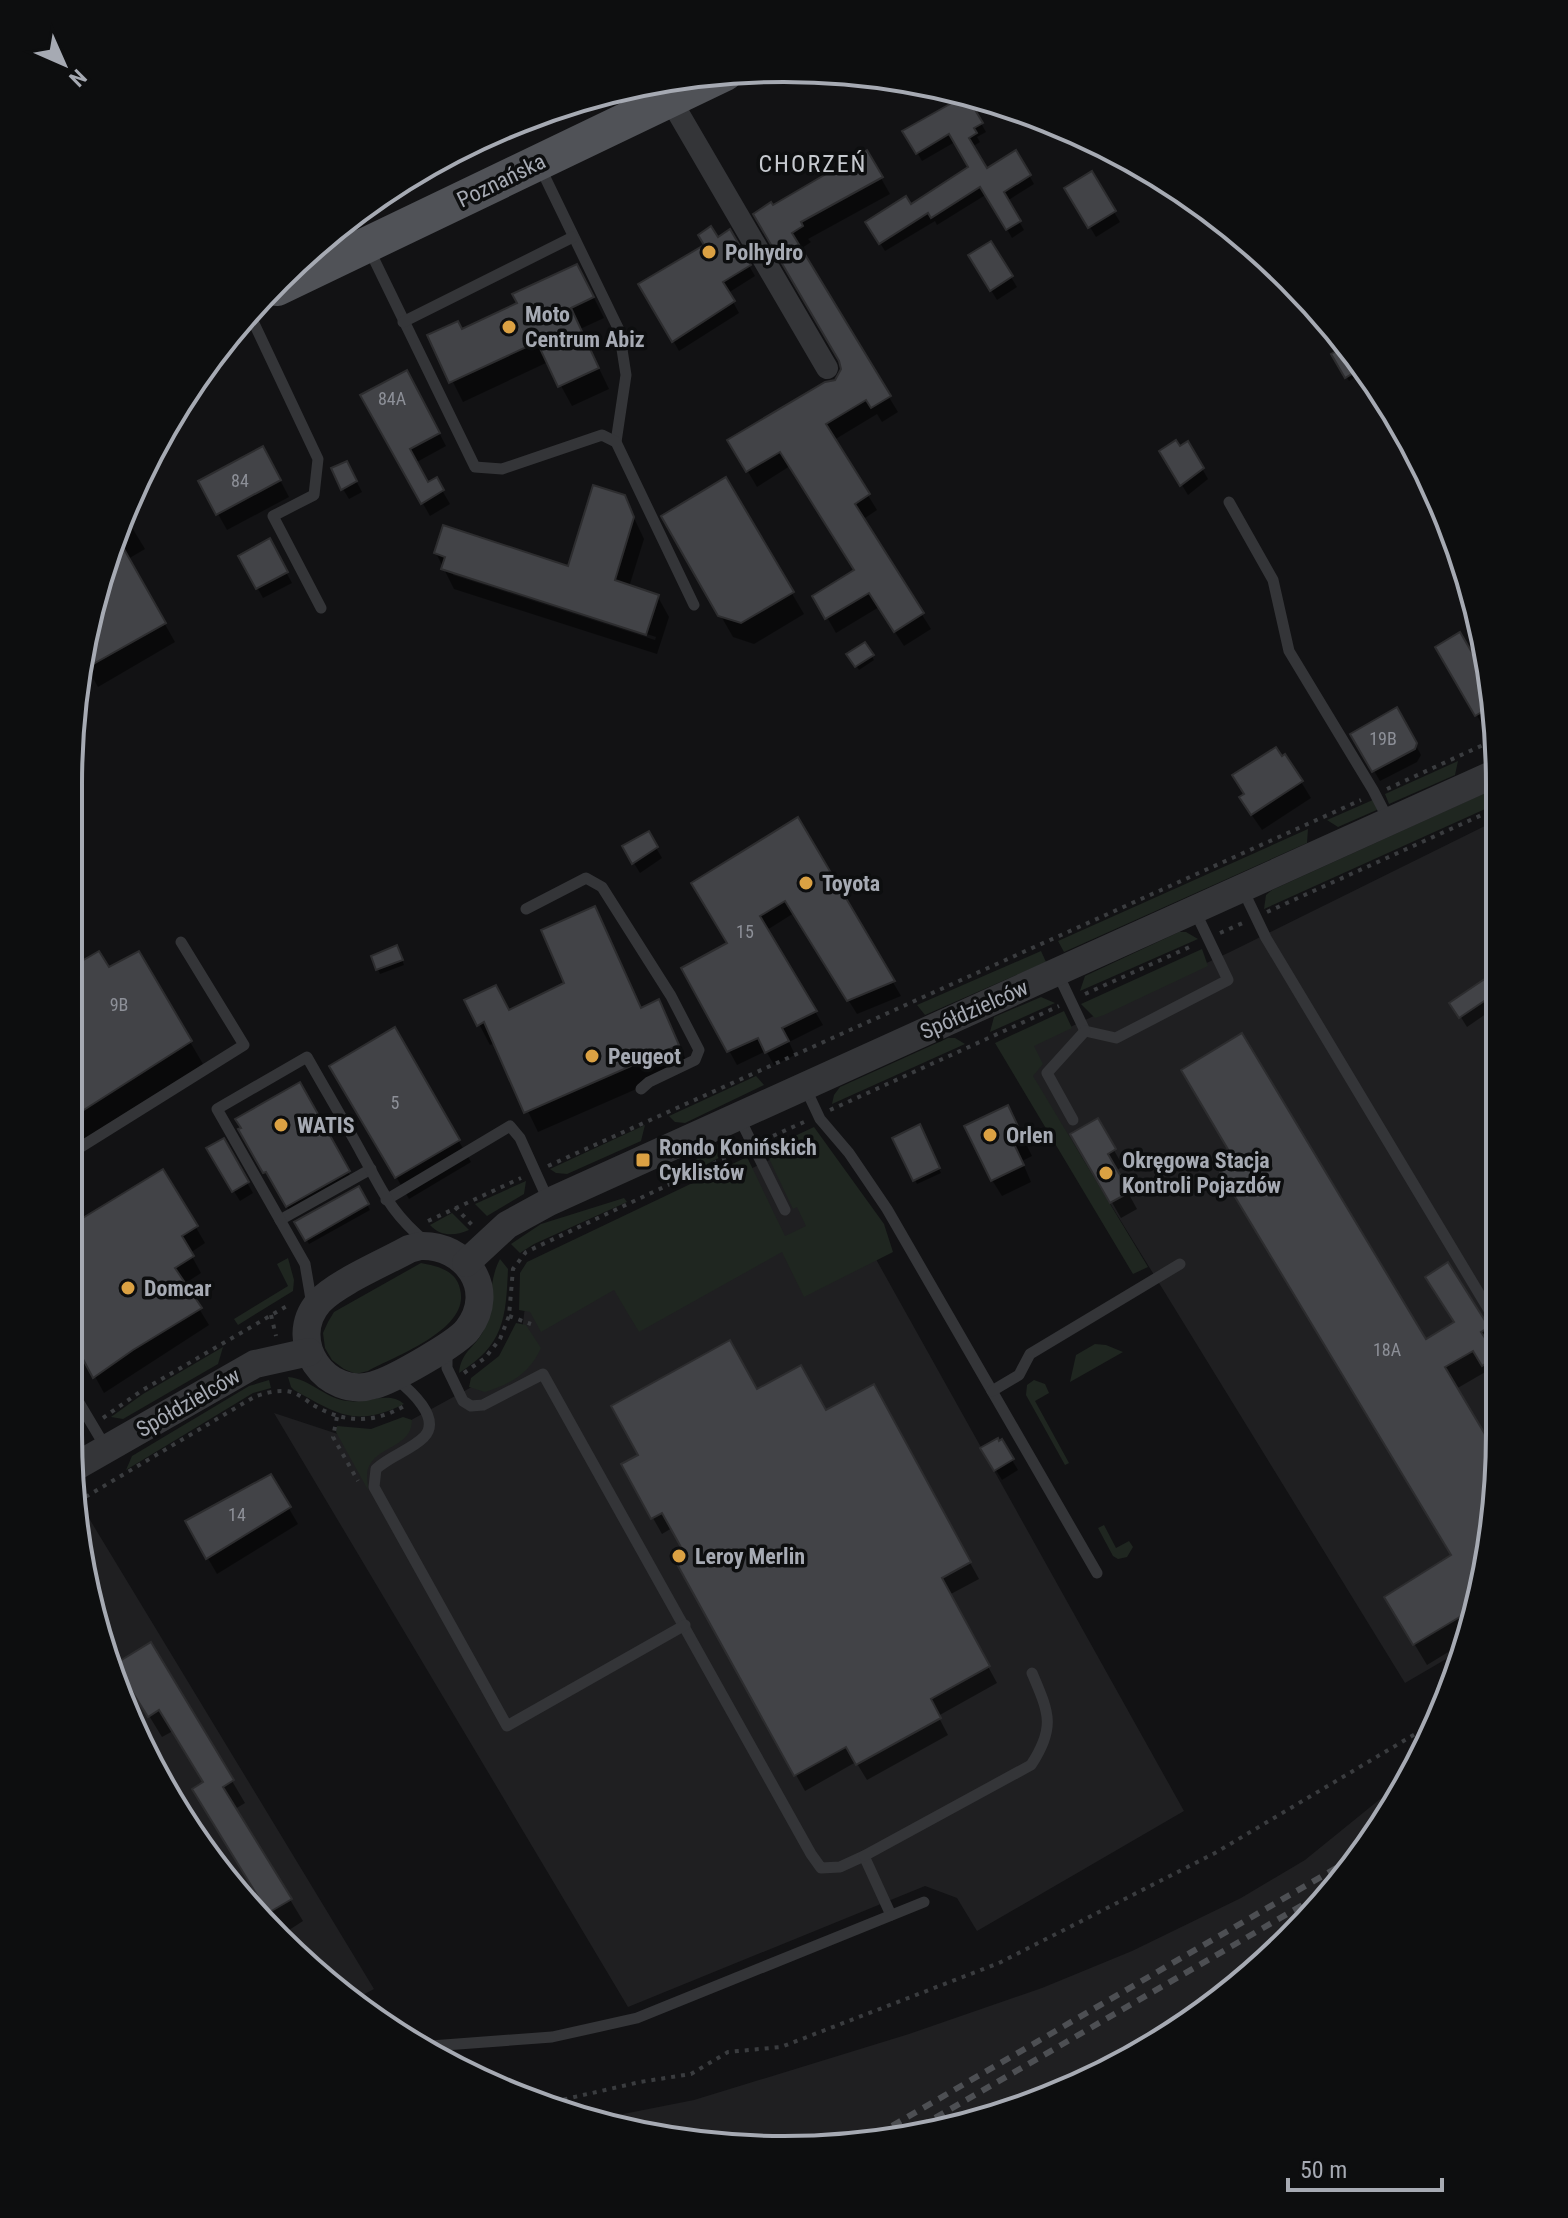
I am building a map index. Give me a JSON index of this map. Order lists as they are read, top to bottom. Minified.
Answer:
{"streets":{"main road":["Poznańska"],"street":["Spółdzielców"]},"districts":["CHORZEŃ"],"places":{"other":["Polhydro","Moto Centrum Abiz","Toyota","Peugeot","WATIS","Orlen","Okręgowa Stacja Kontroli Pojazdów","Domcar","Leroy Merlin"],"transit":["Rondo Konińskich Cyklistów"]},"house_numbers":["84A","84","19B","15","9B","5","18A","14"],"scale_bar":"50 m","north":"bottom right"}
